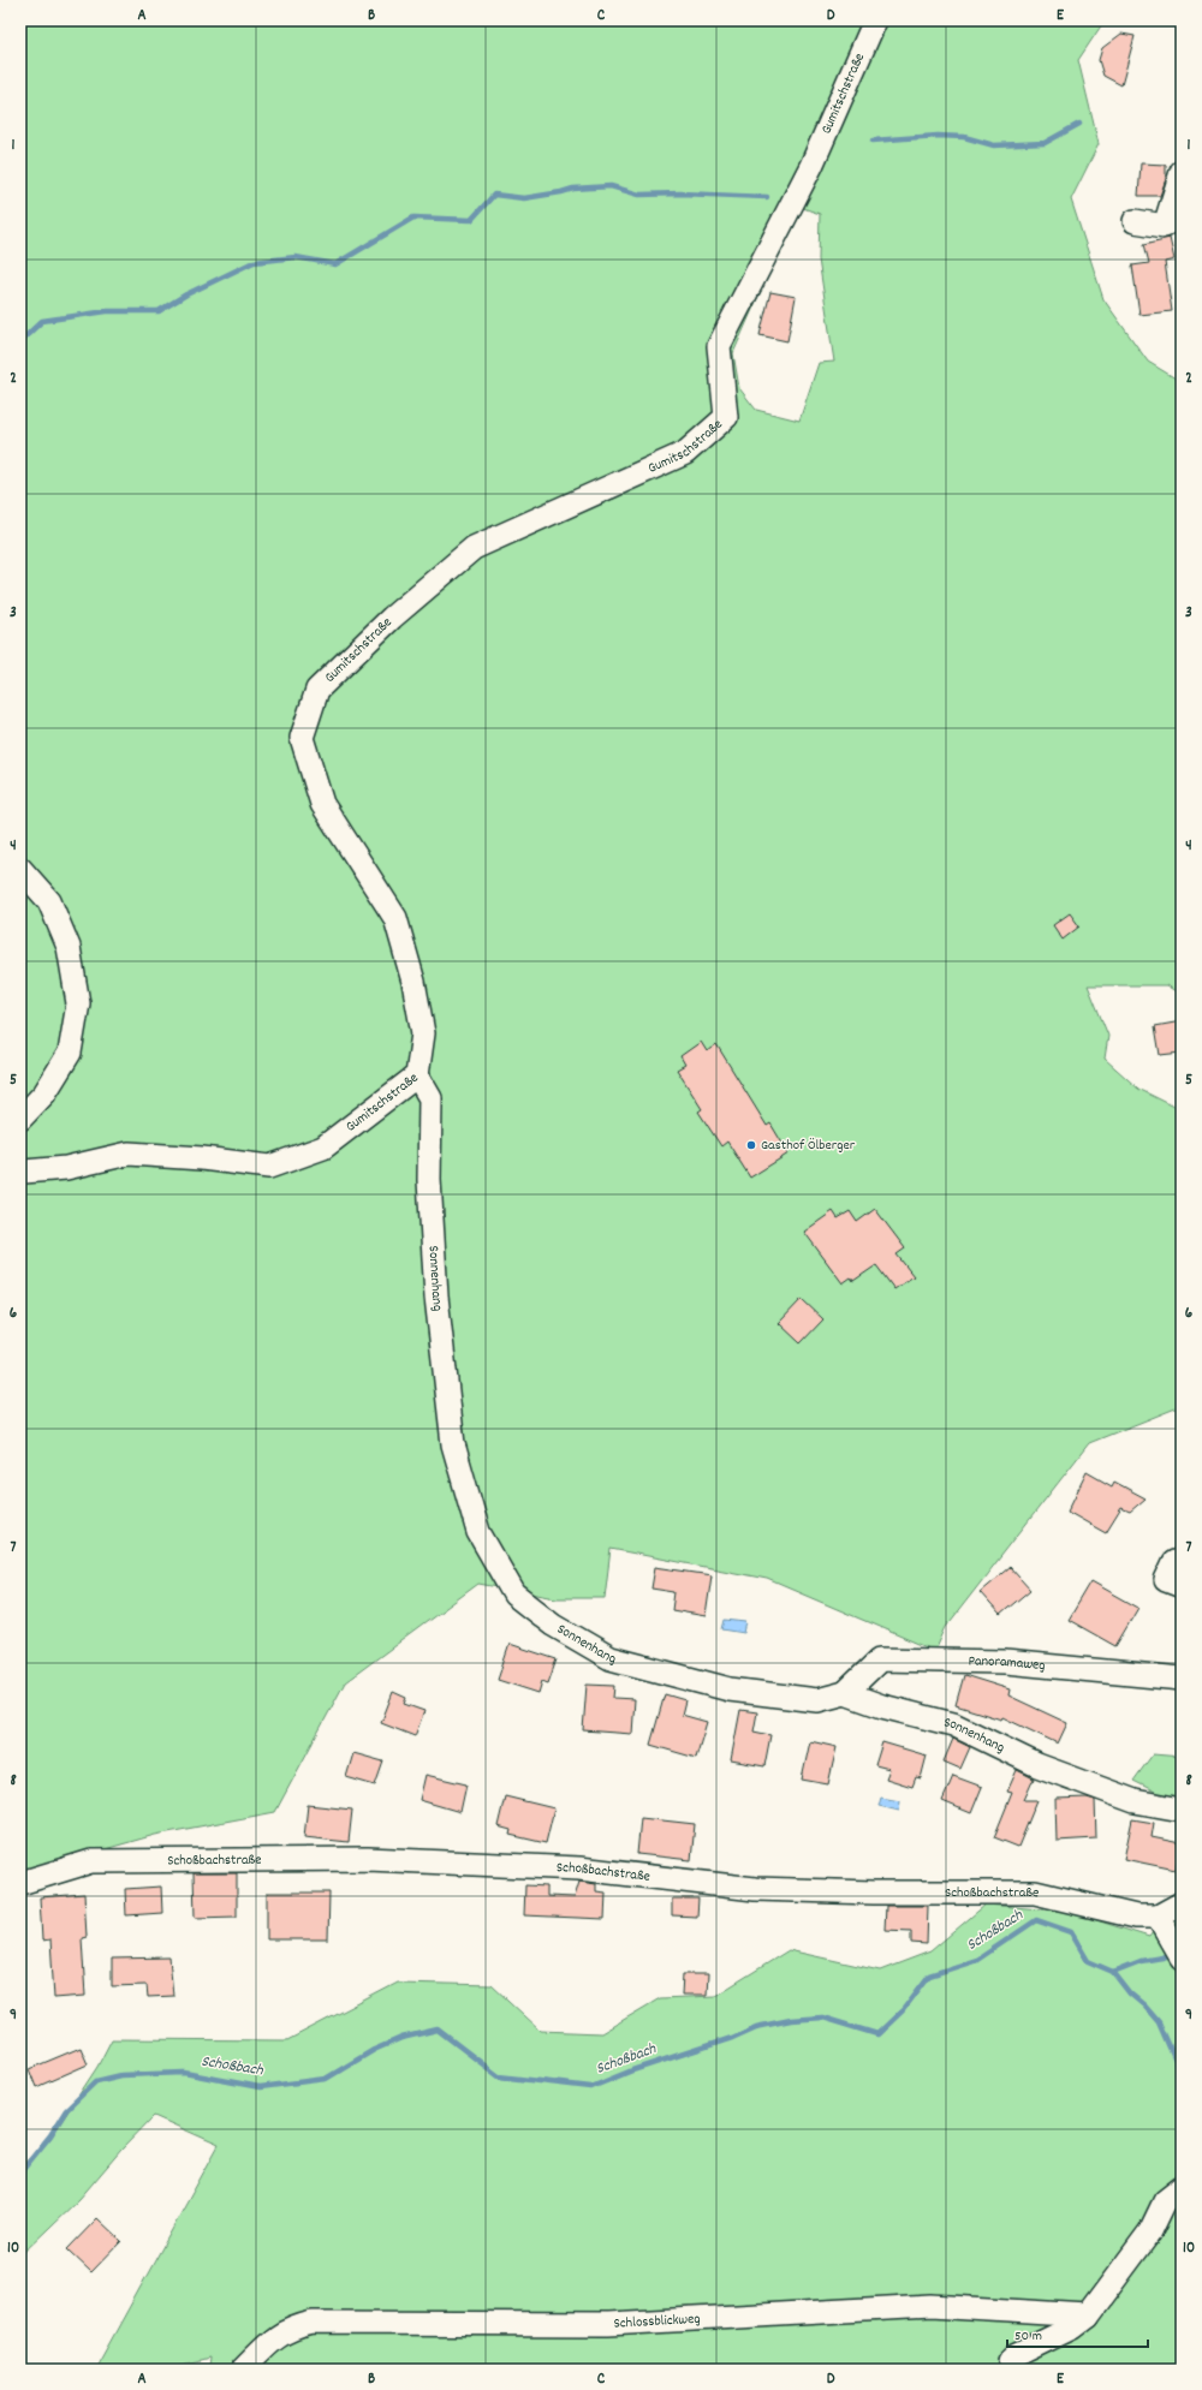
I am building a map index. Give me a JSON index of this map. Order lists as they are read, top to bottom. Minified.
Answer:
{"streets":{"street":["Gumitschstraße","Sonnenhang","Panoramaweg","Schoßbachstraße","Schlossblickweg"]},"crossings":[["Gumitschstraße","Sonnenhang"],["Sonnenhang","Panoramaweg"]],"water":["Schoßbach"],"places":["Gasthof Ölberger"],"scale_bar":"50 m","grid":{"columns":["A","B","C","D","E"],"rows":["1","2","3","4","5","6","7","8","9","10"]}}
